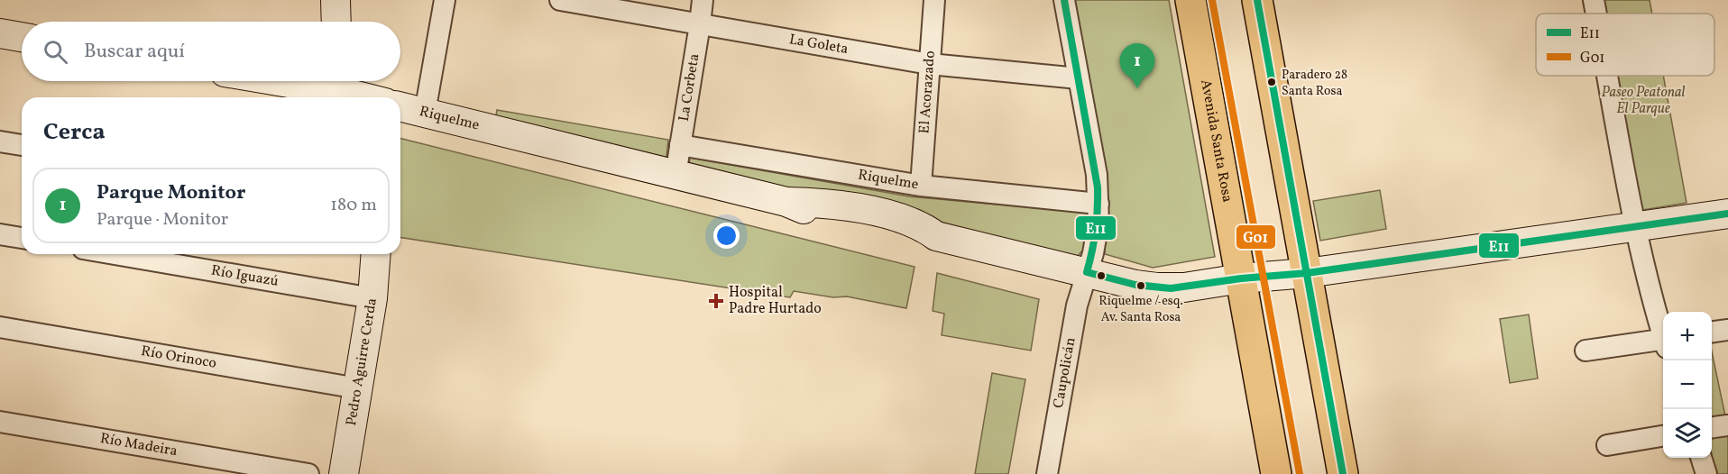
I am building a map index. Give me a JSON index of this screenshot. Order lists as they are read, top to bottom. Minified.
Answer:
{"streets":{"main road":["Avenida Santa Rosa"],"street":["La Goleta","La Corbeta","El Acorazado","Riquelme","Río Iguazú","Río Orinoco","Pedro Aguirre Cerda","Caupolicán","Río Madeira"]},"crossings":[["La Goleta","La Corbeta"],["La Goleta","El Acorazado"],["La Goleta","Caupolicán"],["La Corbeta","Riquelme"],["El Acorazado","Riquelme"],["Riquelme","Avenida Santa Rosa"],["Riquelme","Caupolicán"],["Río Iguazú","Pedro Aguirre Cerda"],["Río Orinoco","Pedro Aguirre Cerda"]],"parks":["Paseo Peatonal El Parque"],"places":{"other":["Paradero 28 Santa Rosa","Riquelme / esq. Av. Santa Rosa"],"health":["Hospital Padre Hurtado"]},"lines":["transit line E11","transit line G01"],"legend":["E11","G01"],"page":{"search":"Buscar aquí","pins":"1","heading":"Cerca","list":[{"mark":"1","name":"Parque Monitor","note":"Parque · Monitor","value":"180 m"}],"map_buttons":["+","−"]}}
